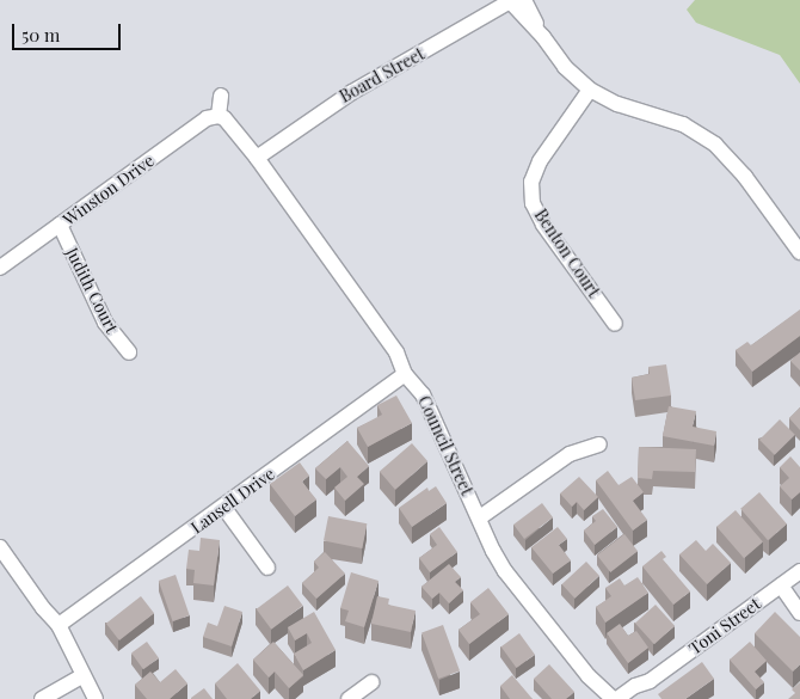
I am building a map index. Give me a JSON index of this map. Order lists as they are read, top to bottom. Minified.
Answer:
{"streets":{"street":["Board Street","Winston Drive","Benton Court","Judith Court","Council Street","Lansell Drive","Toni Street"]},"crossings":[["Board Street","Council Street"],["Winston Drive","Judith Court"],["Council Street","Lansell Drive"],["Council Street","Toni Street"]],"scale_bar":"50 m"}
